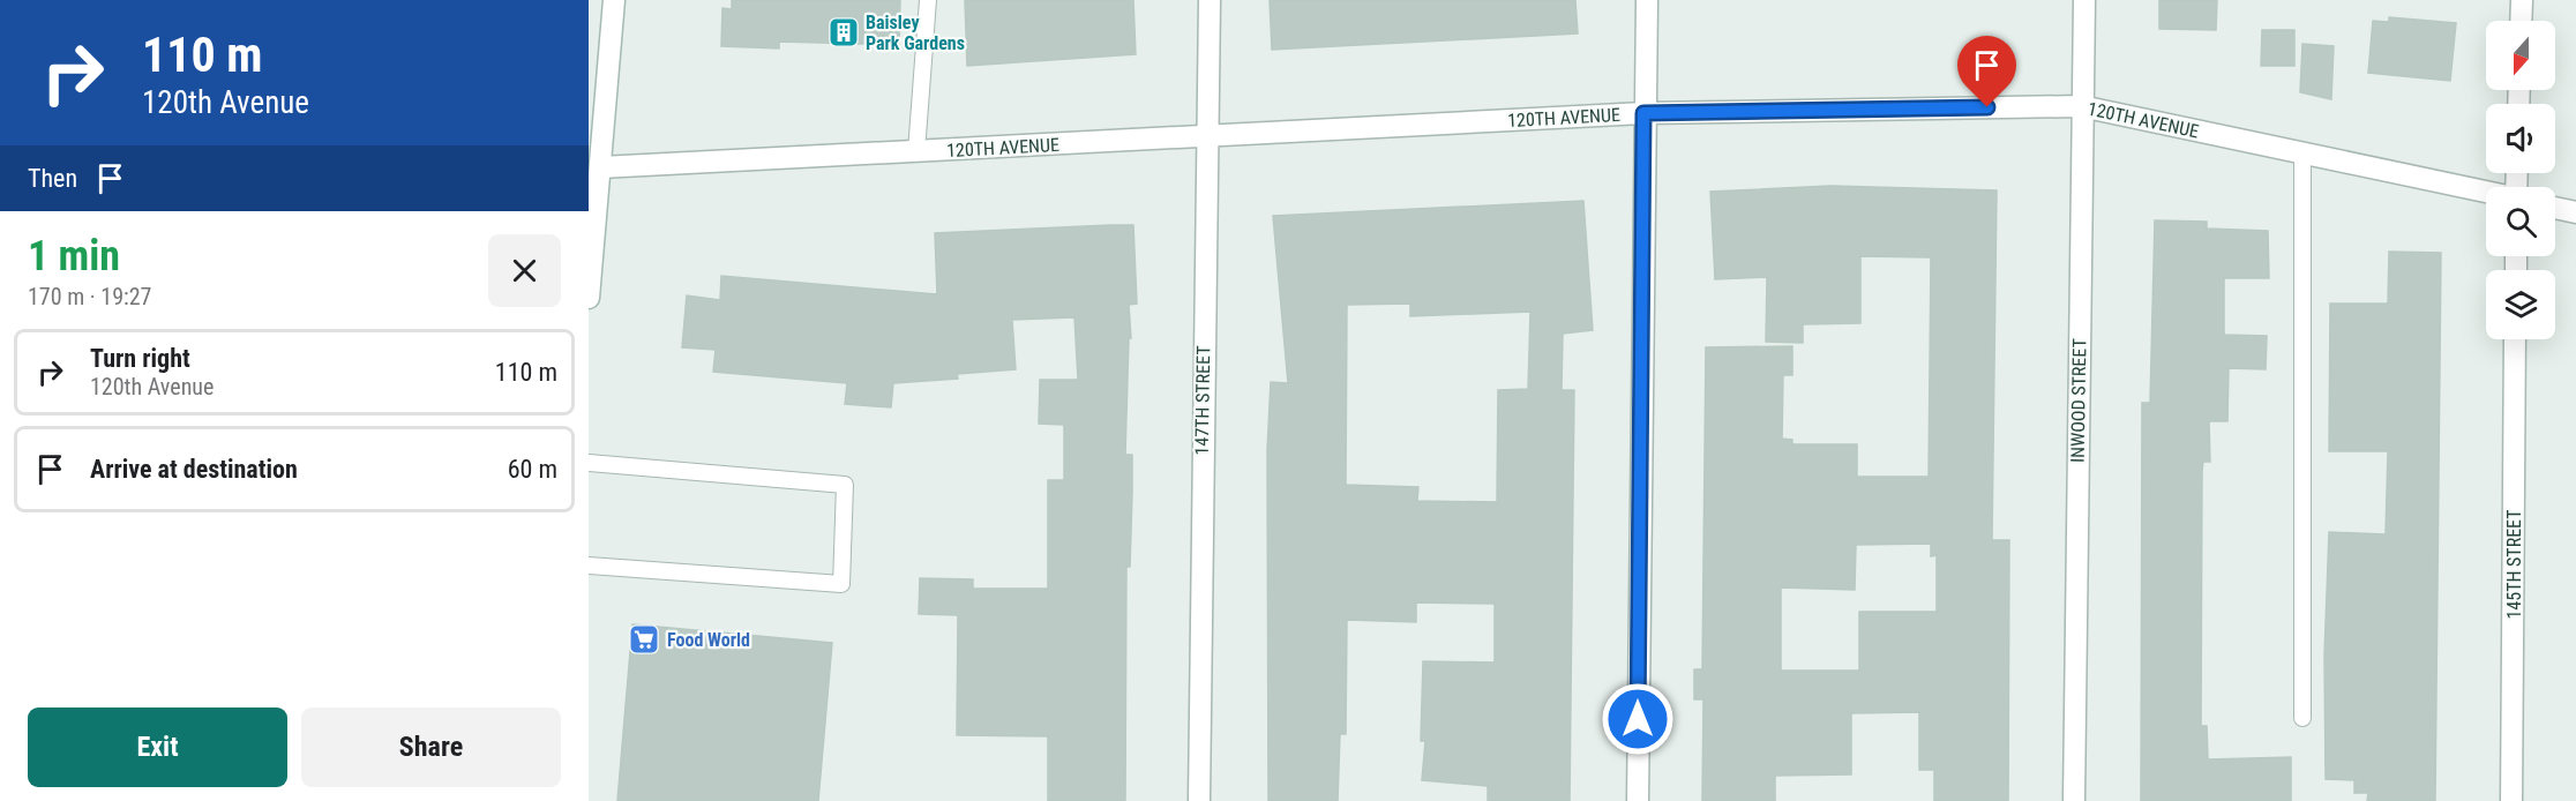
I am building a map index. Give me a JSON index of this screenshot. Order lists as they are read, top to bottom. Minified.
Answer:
{"streets":{"street":["120TH AVENUE","147TH STREET","INWOOD STREET","145TH STREET"]},"crossings":[["120TH AVENUE","147TH STREET"],["120TH AVENUE","INWOOD STREET"]],"places":{"building":["Baisley Park Gardens"],"supermarket":["Food World"]},"north":"bottom","page":{"turn":["110 m","120th Avenue"],"then":"Then","heading":["1 min","170 m · 19:27"],"list":[{"name":"Turn right","note":"120th Avenue","value":"110 m"},{"name":"Arrive at destination","value":"60 m"}],"buttons":["Exit","Share"]}}
